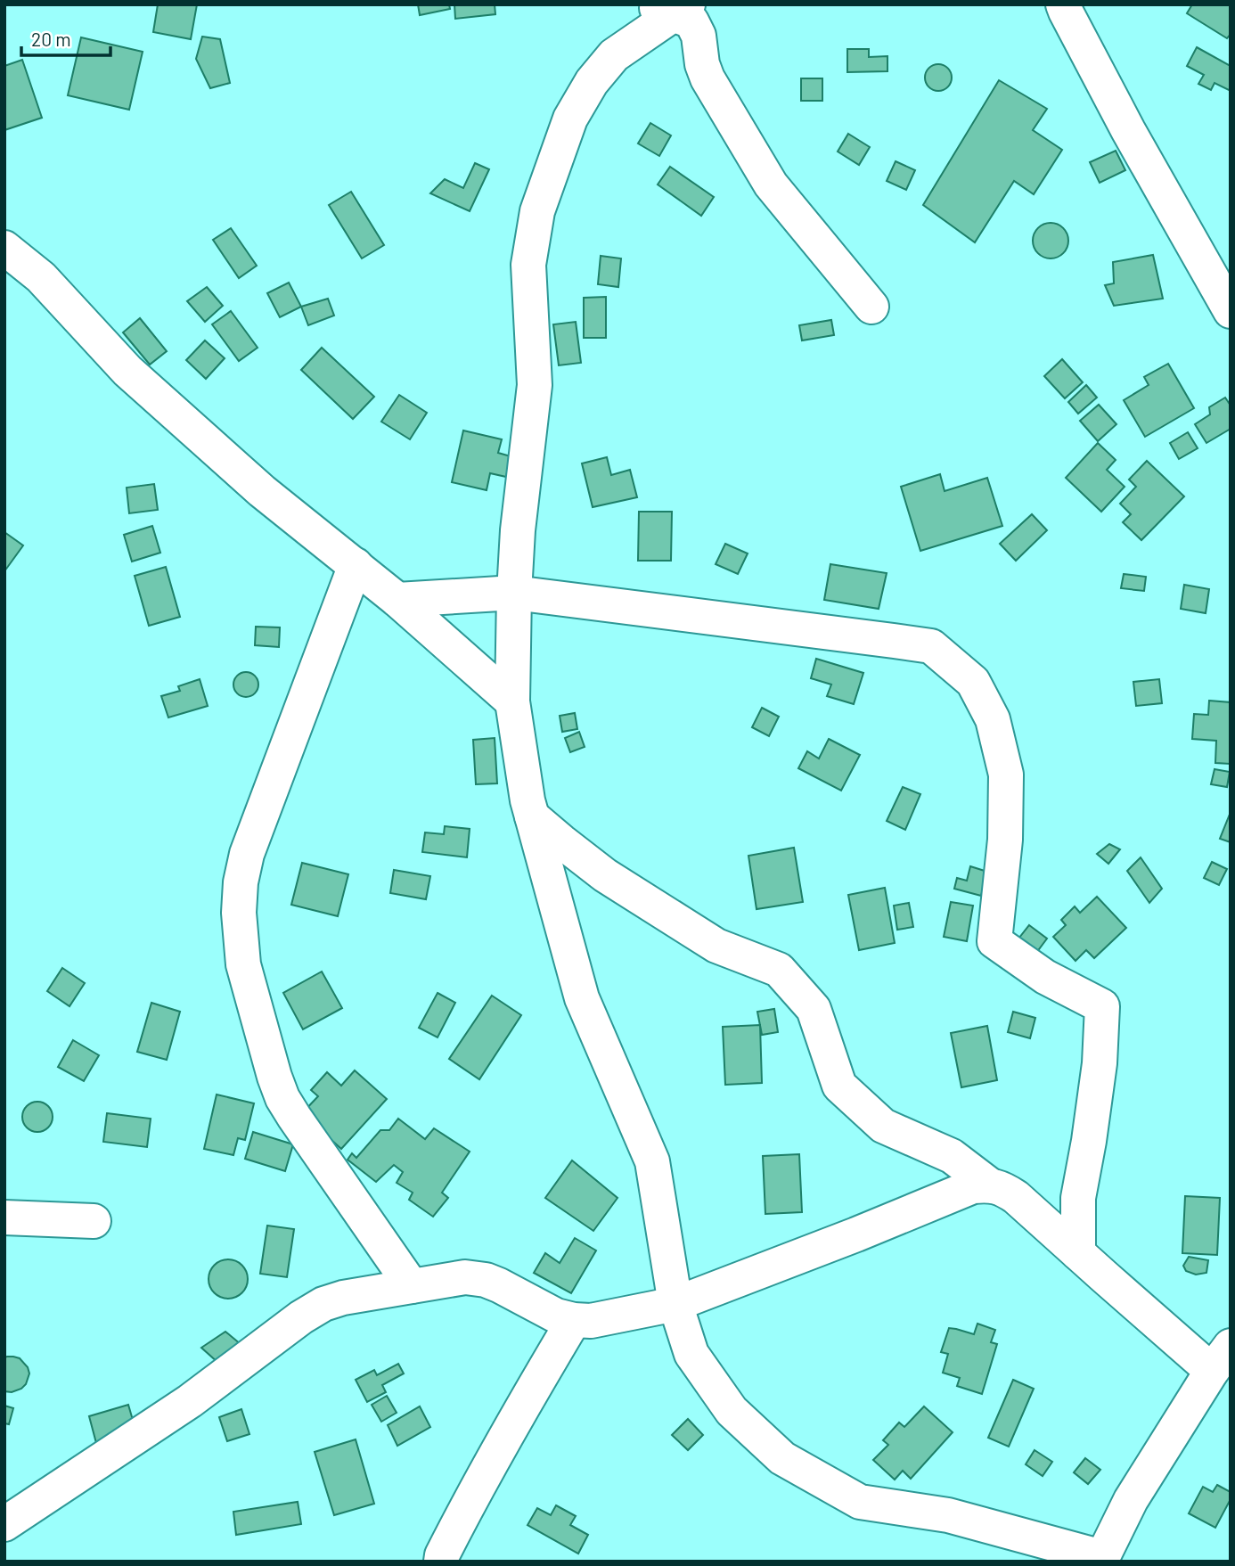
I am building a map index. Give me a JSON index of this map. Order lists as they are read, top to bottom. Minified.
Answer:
{"scale_bar":"20 m"}
